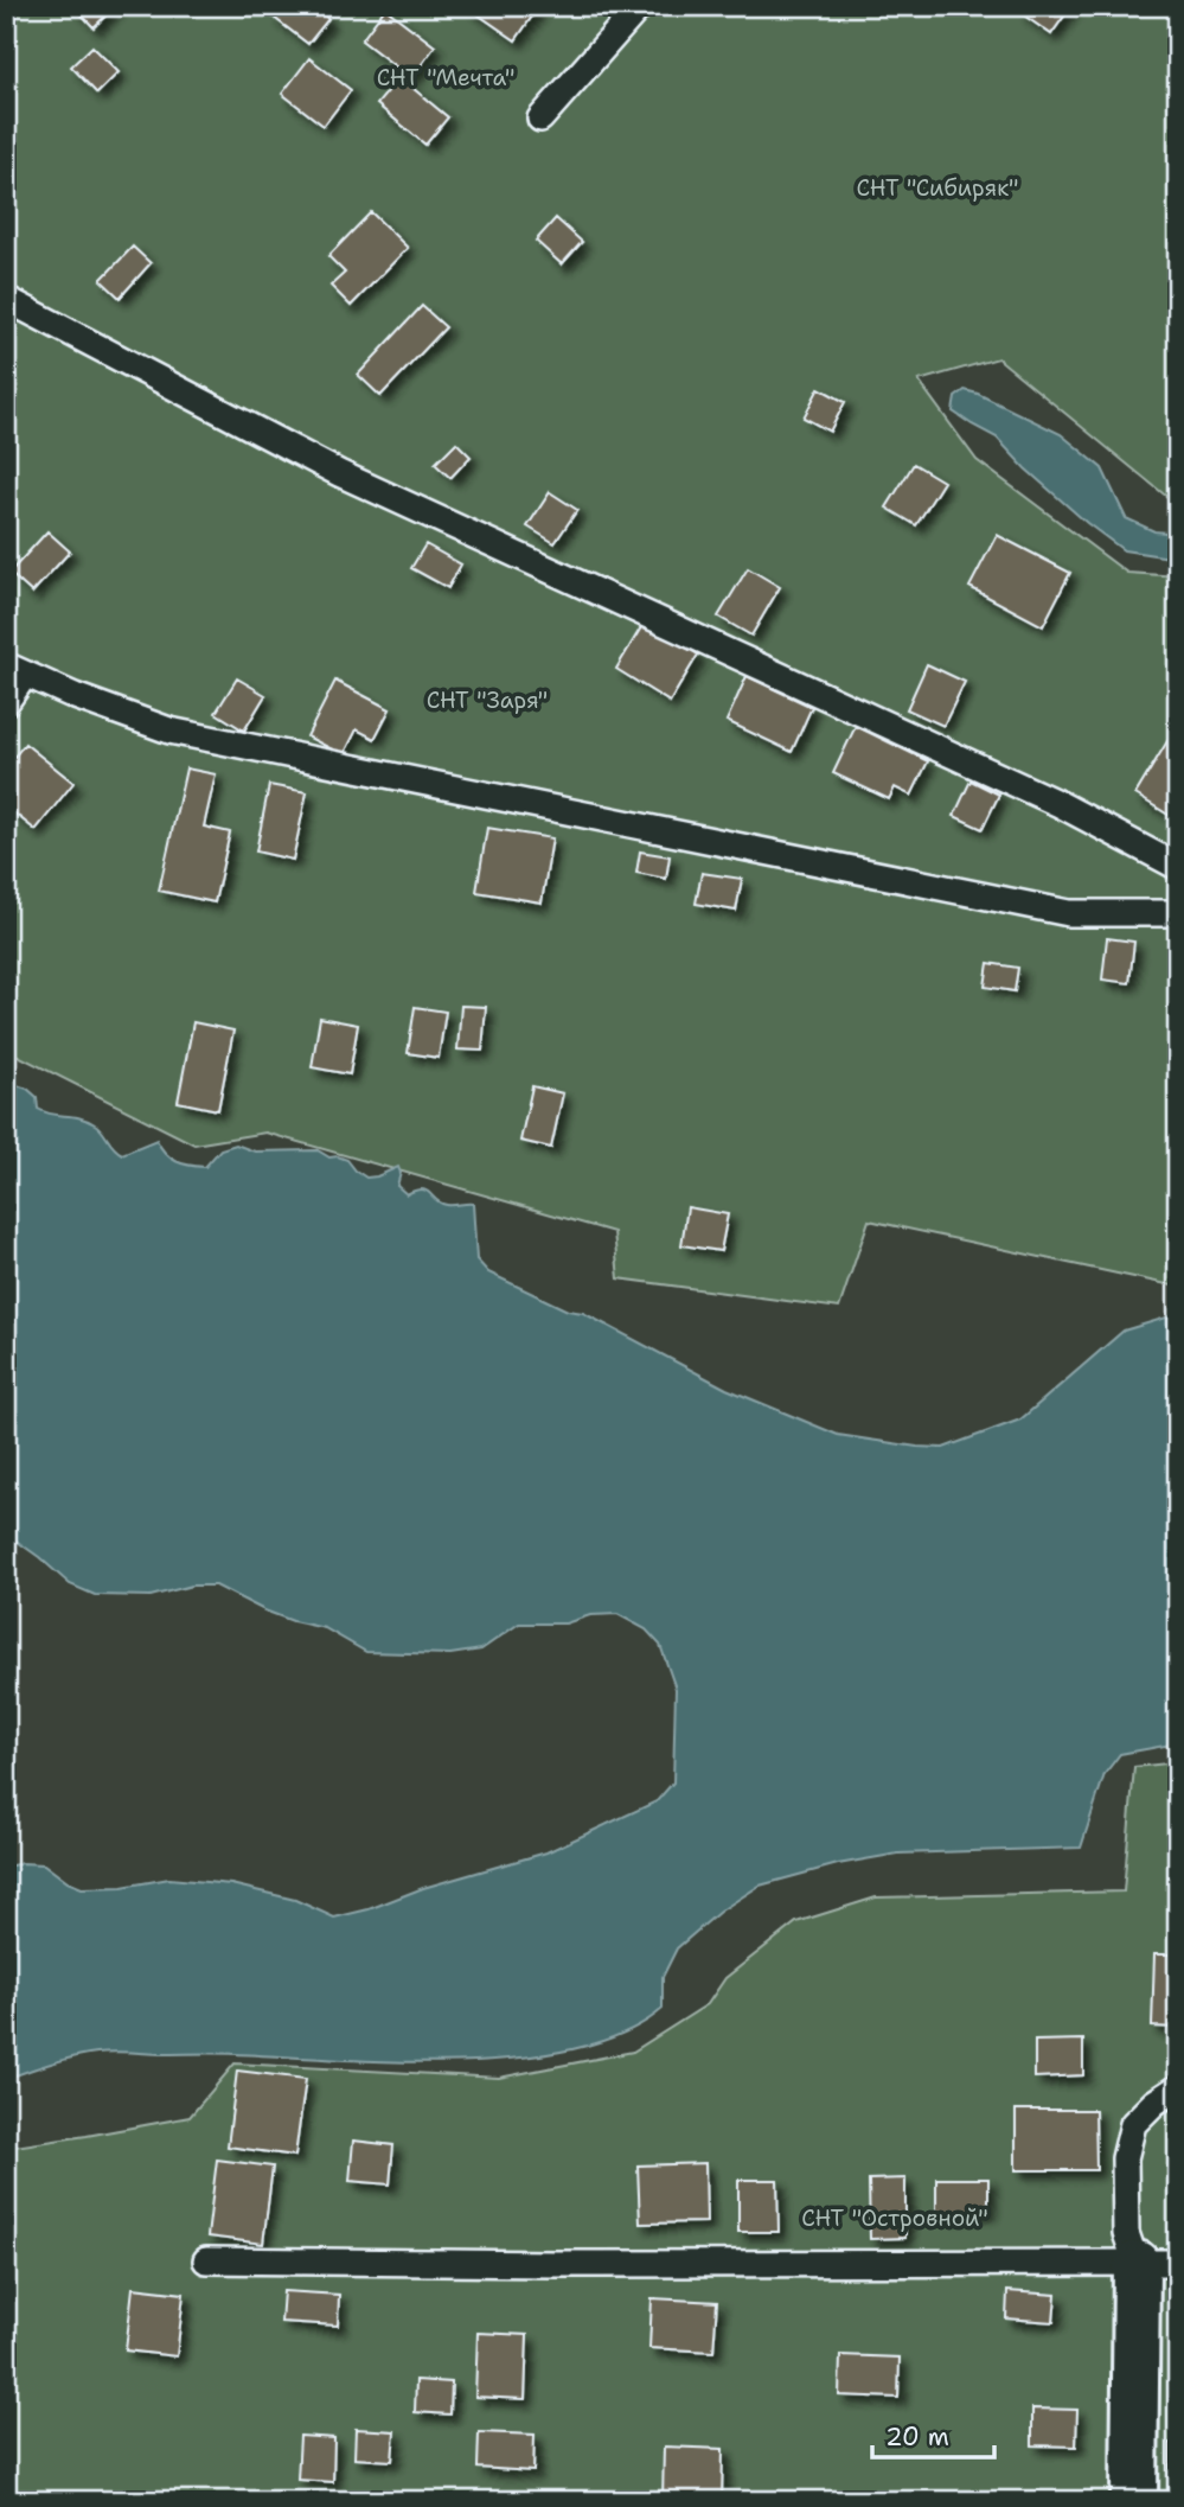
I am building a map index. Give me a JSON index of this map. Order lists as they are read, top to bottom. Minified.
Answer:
{"parks":["СНТ \"Мечта\"","СНТ \"Сибиряк\"","СНТ \"Заря\"","СНТ \"Островной\""],"scale_bar":"20 m"}
